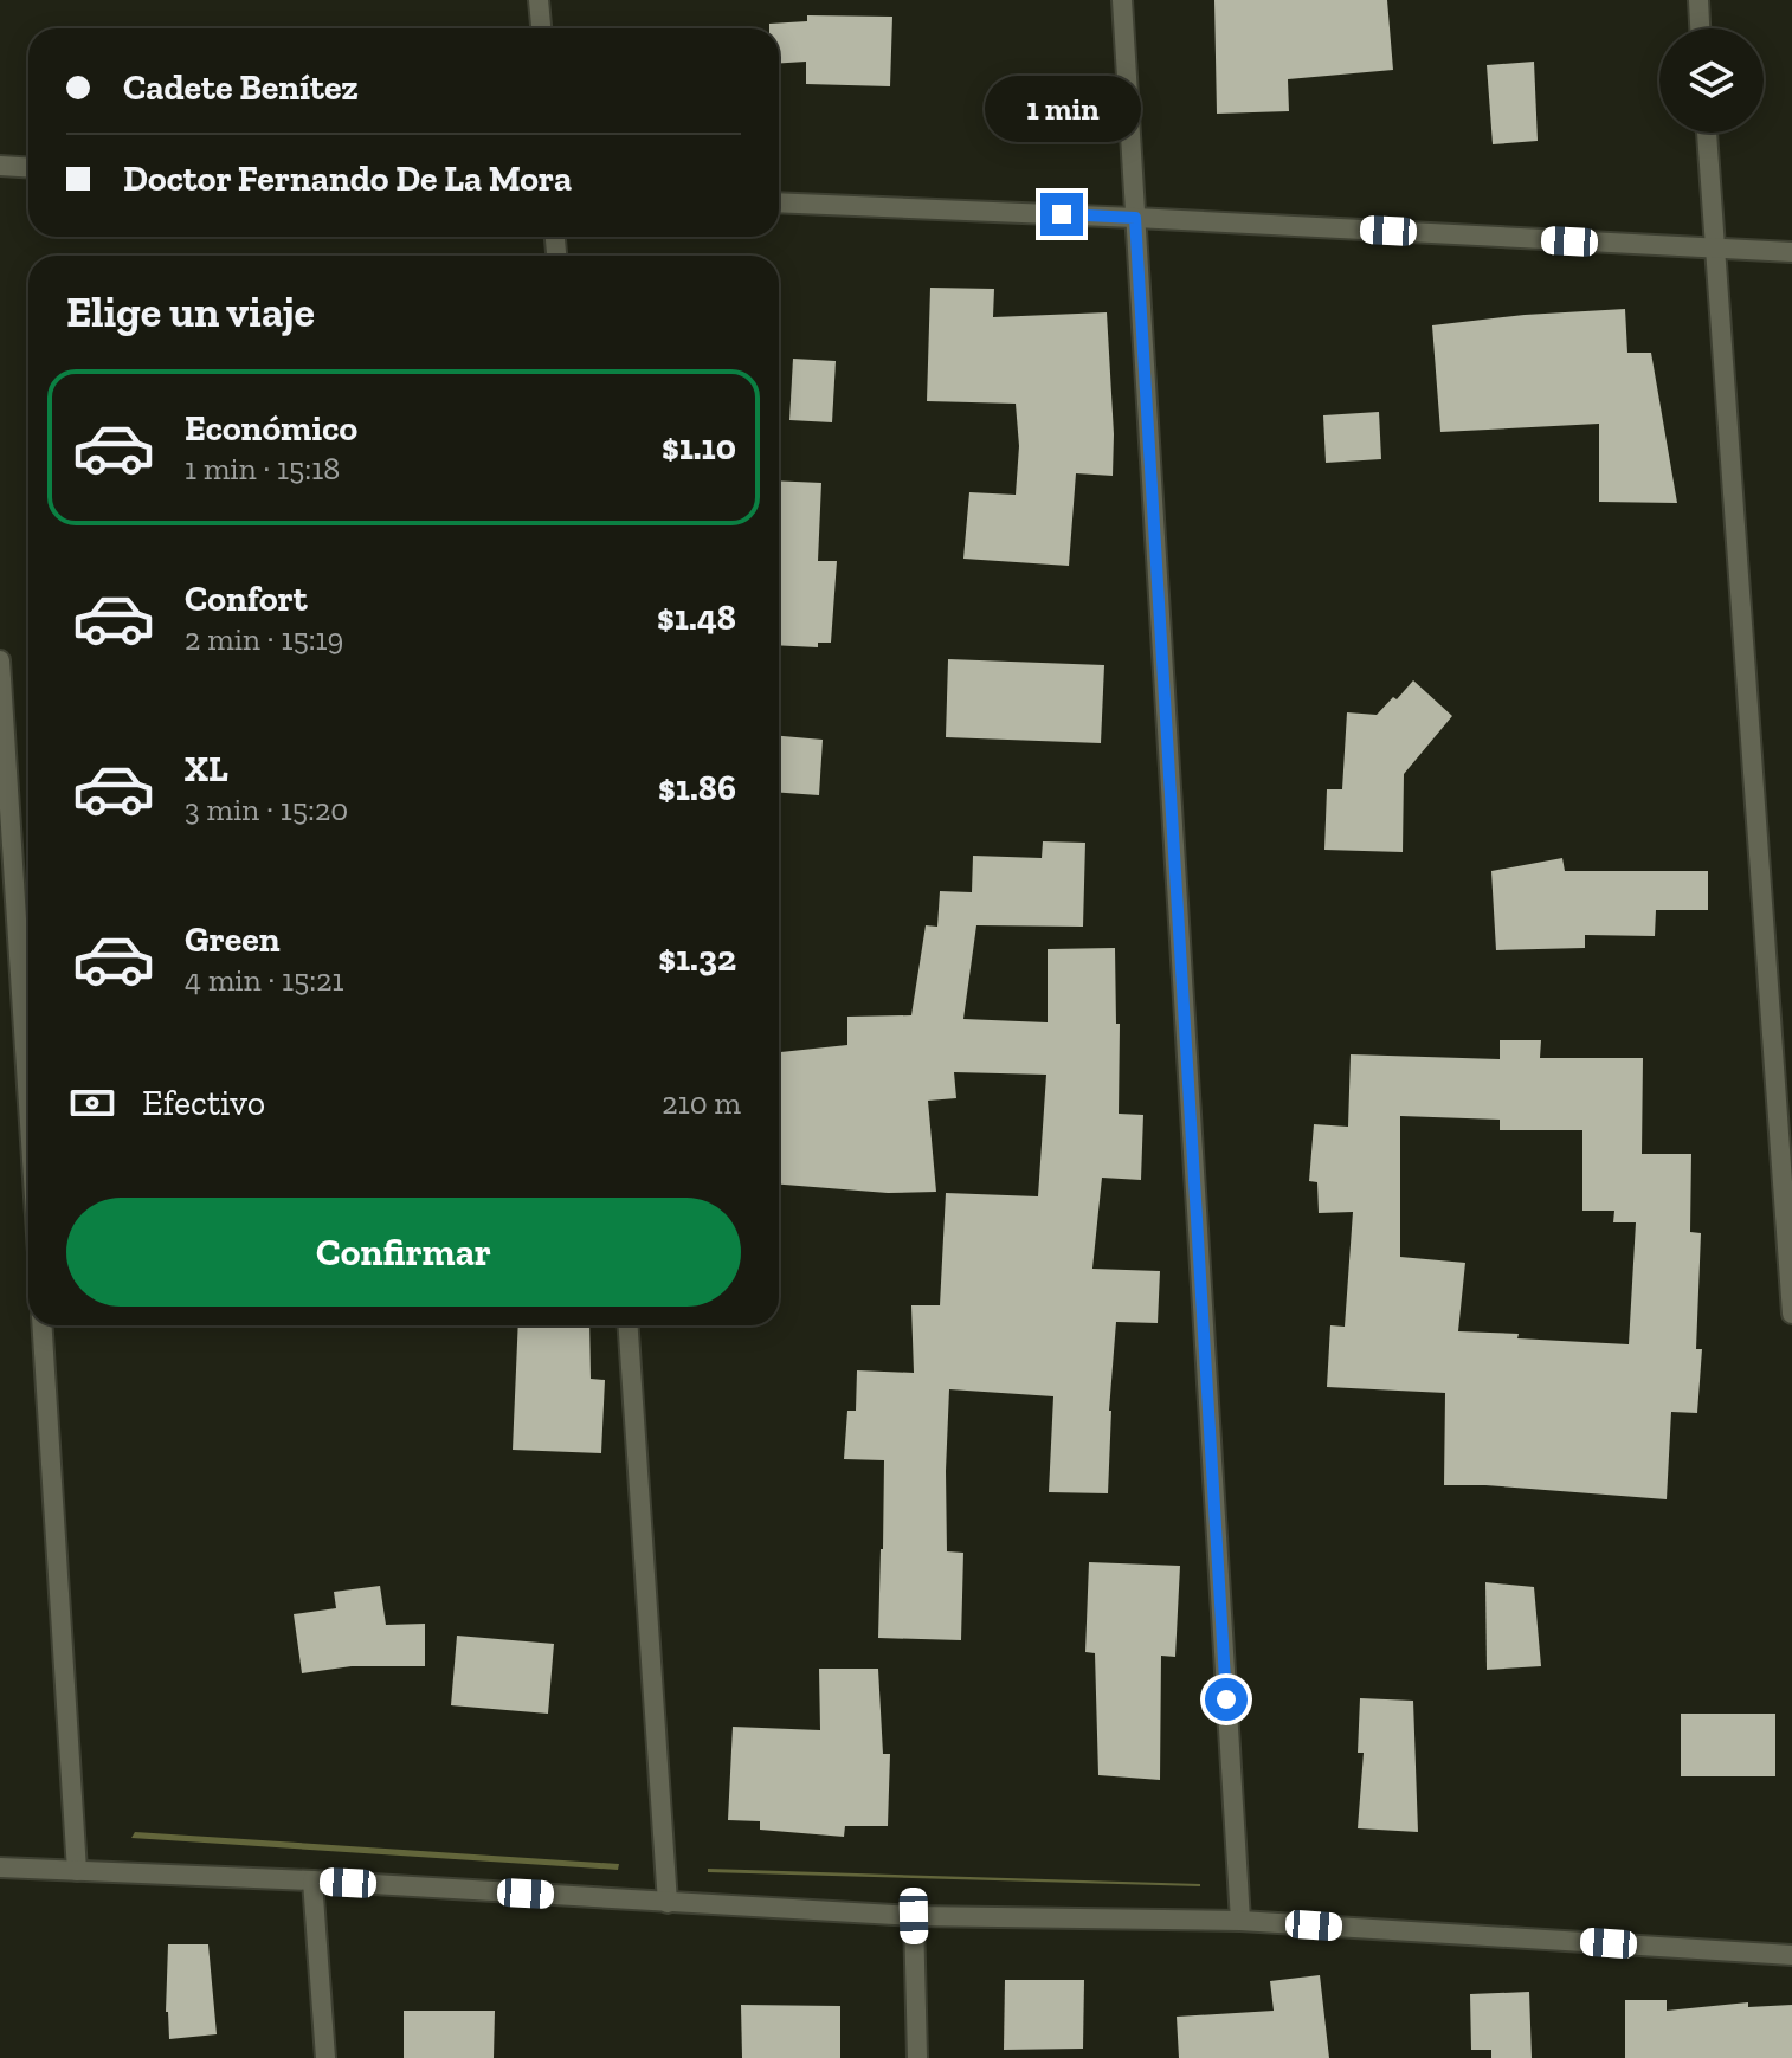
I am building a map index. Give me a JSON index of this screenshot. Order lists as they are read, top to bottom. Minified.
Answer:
{"page":{"banner":["Cadete Benítez","Doctor Fernando De La Mora"],"bubble":"1 min","heading":"Elige un viaje","list":[{"name":"Económico","note":"1 min · 15:18","value":"$1.10"},{"name":"Confort","note":"2 min · 15:19","value":"$1.48"},{"name":"XL","note":"3 min · 15:20","value":"$1.86"},{"name":"Green","note":"4 min · 15:21","value":"$1.32"}],"pay":["Efectivo","210 m"],"buttons":"Confirmar"}}
